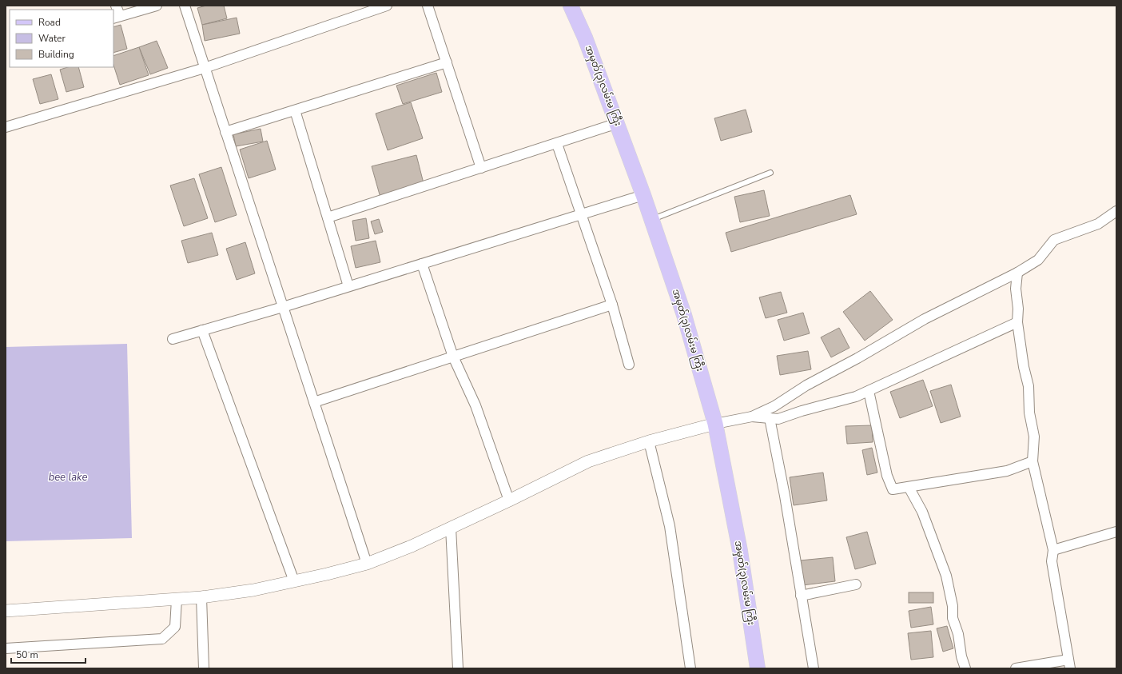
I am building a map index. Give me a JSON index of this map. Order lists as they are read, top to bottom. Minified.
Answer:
{"streets":{"main road":["အမှတ်(၃)လမ်းမ ကြီး"]},"water":["bee lake"],"legend":["Road","Water","Building"],"scale_bar":"50 m"}
